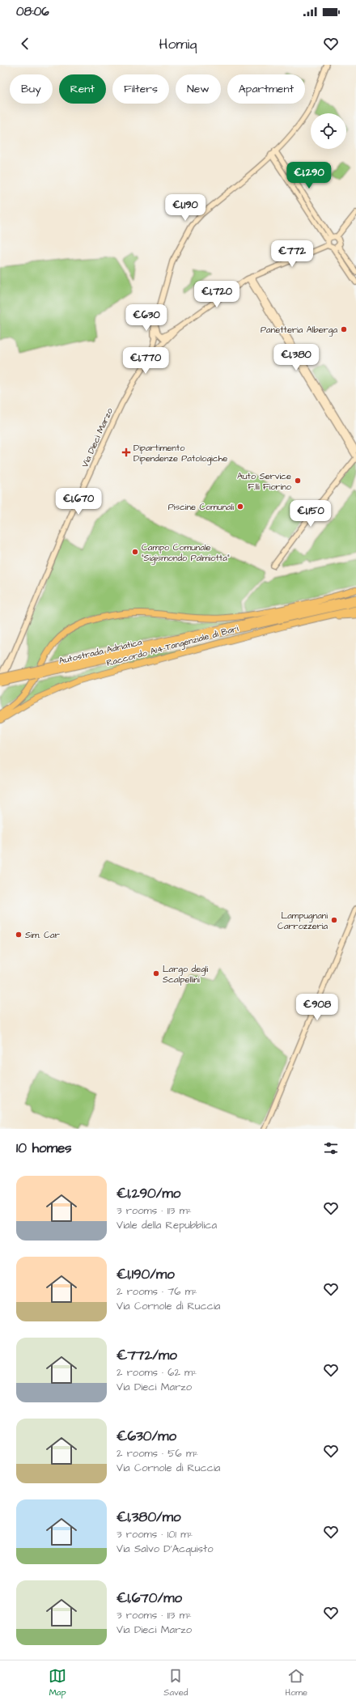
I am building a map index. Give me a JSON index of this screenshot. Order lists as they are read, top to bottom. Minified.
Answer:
{"streets":{"highway":["Raccordo A14-Tangenziale di Bari","Autostrada Adriatica"],"main road":["Via Dieci Marzo"]},"places":{"other":["Panetteria Alberga","Auto Service F.lli Fiorino","Piscine Comunali","Campo Comunale \"Sigismondo Palmiotta\"","Lampugnani Carrozzeria","Sim. Car","Largo degli Scalpellini"],"health":["Dipartimento Dipendenze Patologiche"]},"page":{"status":"08:06","header":"Homiq","chip":["Buy","Rent","Filters","New","Apartment"],"price":["€1,290","€1,190","€772","€1,720","€630","€1,380","€1,770","€1,670","€1,150","€908"],"heading":"10 homes","list":[{"name":"€1,290/mo","note":"3 rooms · 113 m² · Viale della Repubblica"},{"name":"€1,190/mo","note":"2 rooms · 76 m² · Via Cornole di Ruccia"},{"name":"€772/mo","note":"2 rooms · 62 m² · Via Dieci Marzo"},{"name":"€630/mo","note":"2 rooms · 56 m² · Via Cornole di Ruccia"},{"name":"€1,380/mo","note":"3 rooms · 101 m² · Via Salvo D'Acquisto"},{"name":"€1,670/mo","note":"3 rooms · 113 m² · Via Dieci Marzo"}],"tabs":["Map","Saved","Home"]}}
